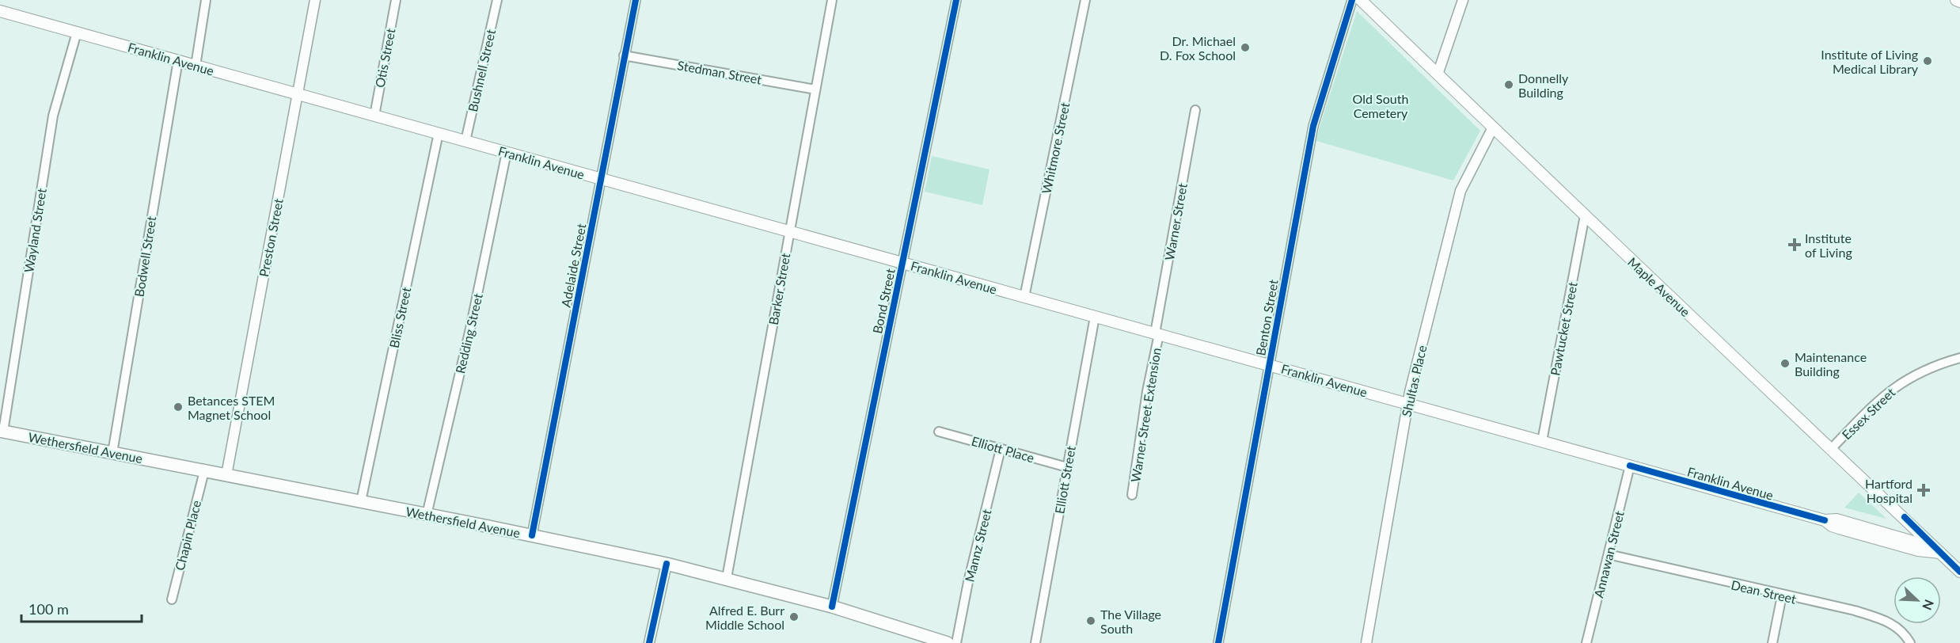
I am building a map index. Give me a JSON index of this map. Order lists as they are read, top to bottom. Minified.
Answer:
{"streets":{"main road":["Franklin Avenue","Maple Avenue","Wethersfield Avenue"],"street":["Otis Street","Bushnell Street","Stedman Street","Whitmore Street","Warner Street","Wayland Street","Preston Street","Bodwell Street","Adelaide Street","Barker Street","Bond Street","Bliss Street","Benton Street","Pawtucket Street","Redding Street","Shultas Place","Essex Street","Warner Street Extension","Elliott Place","Elliott Street","Chapin Place","Mannz Street","Annawan Street","Dean Street"]},"crossings":[["Otis Street","Franklin Avenue"],["Franklin Avenue","Bushnell Street"],["Franklin Avenue","Whitmore Street"],["Franklin Avenue","Warner Street"],["Franklin Avenue","Wayland Street"],["Franklin Avenue","Preston Street"],["Franklin Avenue","Bodwell Street"],["Franklin Avenue","Adelaide Street"],["Franklin Avenue","Maple Avenue"],["Franklin Avenue","Barker Street"],["Franklin Avenue","Bond Street"],["Franklin Avenue","Bliss Street"],["Franklin Avenue","Benton Street"],["Franklin Avenue","Pawtucket Street"],["Franklin Avenue","Redding Street"],["Franklin Avenue","Shultas Place"],["Franklin Avenue","Warner Street Extension"],["Franklin Avenue","Elliott Street"],["Franklin Avenue","Annawan Street"],["Stedman Street","Adelaide Street"],["Stedman Street","Barker Street"],["Warner Street","Warner Street Extension"],["Wayland Street","Wethersfield Avenue"],["Preston Street","Wethersfield Avenue"],["Bodwell Street","Wethersfield Avenue"],["Adelaide Street","Wethersfield Avenue"],["Maple Avenue","Pawtucket Street"],["Maple Avenue","Shultas Place"],["Maple Avenue","Essex Street"],["Barker Street","Wethersfield Avenue"],["Bond Street","Wethersfield Avenue"],["Bliss Street","Wethersfield Avenue"],["Redding Street","Wethersfield Avenue"],["Wethersfield Avenue","Chapin Place"],["Elliott Place","Elliott Street"],["Elliott Place","Mannz Street"],["Annawan Street","Dean Street"]],"parks":["Old South Cemetery"],"places":{"other":["Dr. Michael D. Fox School","Institute of Living Medical Library","Donnelly Building","Maintenance Building","Betances STEM Magnet School","Alfred E. Burr Middle School","The Village South"],"health":["Institute of Living","Hartford Hospital"]},"scale_bar":"100 m","north":"bottom right"}
